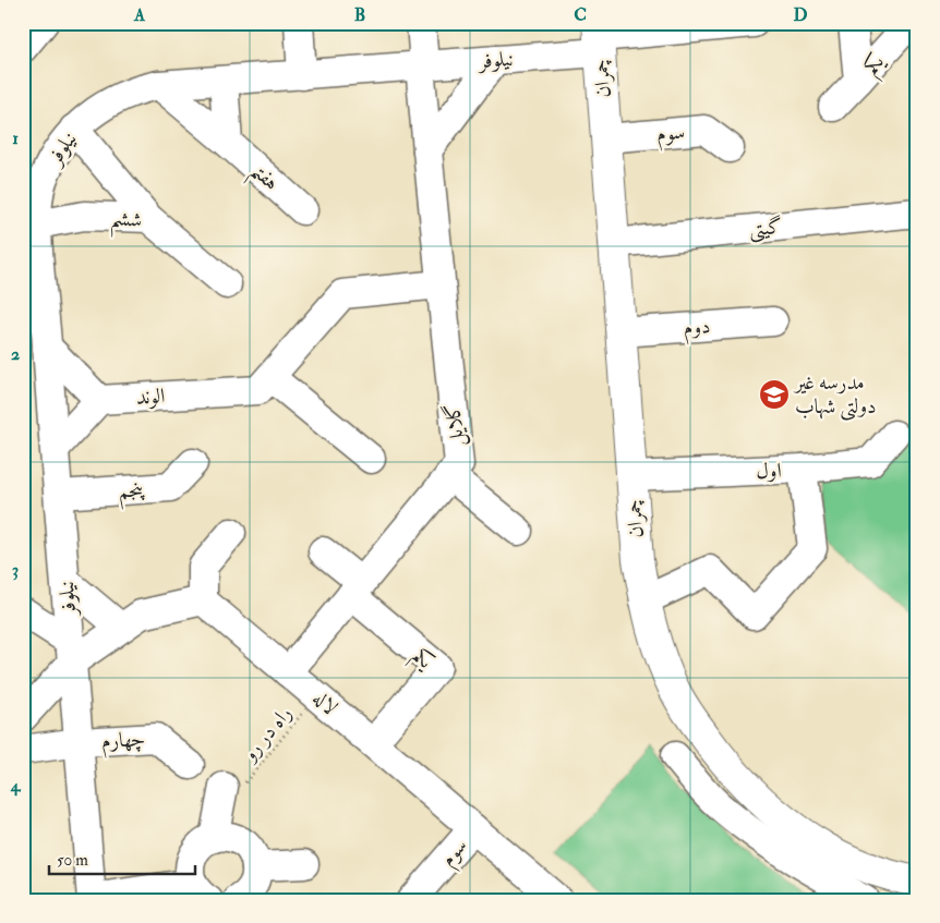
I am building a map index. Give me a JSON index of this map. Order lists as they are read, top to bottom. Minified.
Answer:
{"streets":{"main road":["چمران"],"street":["نیلوفر","یکم","سوم","هفتم","ششم","گیتی","دوم","الوند","گلایل","اول","پنجم","لاله","چهارم"],"path":["راه در رو"]},"crossings":[["نیلوفر","چمران"],["نیلوفر","هفتم"],["نیلوفر","ششم"],["نیلوفر","گلایل"],["نیلوفر","پنجم"],["نیلوفر","چهارم"],["یکم","گلایل"],["چمران","سوم"],["چمران","گیتی"],["چمران","دوم"],["چمران","اول"],["سوم","لاله"],["الوند","گلایل"],["گلایل","لاله"],["لاله","راه در رو"]],"places":{"school or university":["مدرسه غیر دولتی شهاب"]},"scale_bar":"50 m","grid":{"columns":["A","B","C","D"],"rows":["1","2","3","4"]}}
